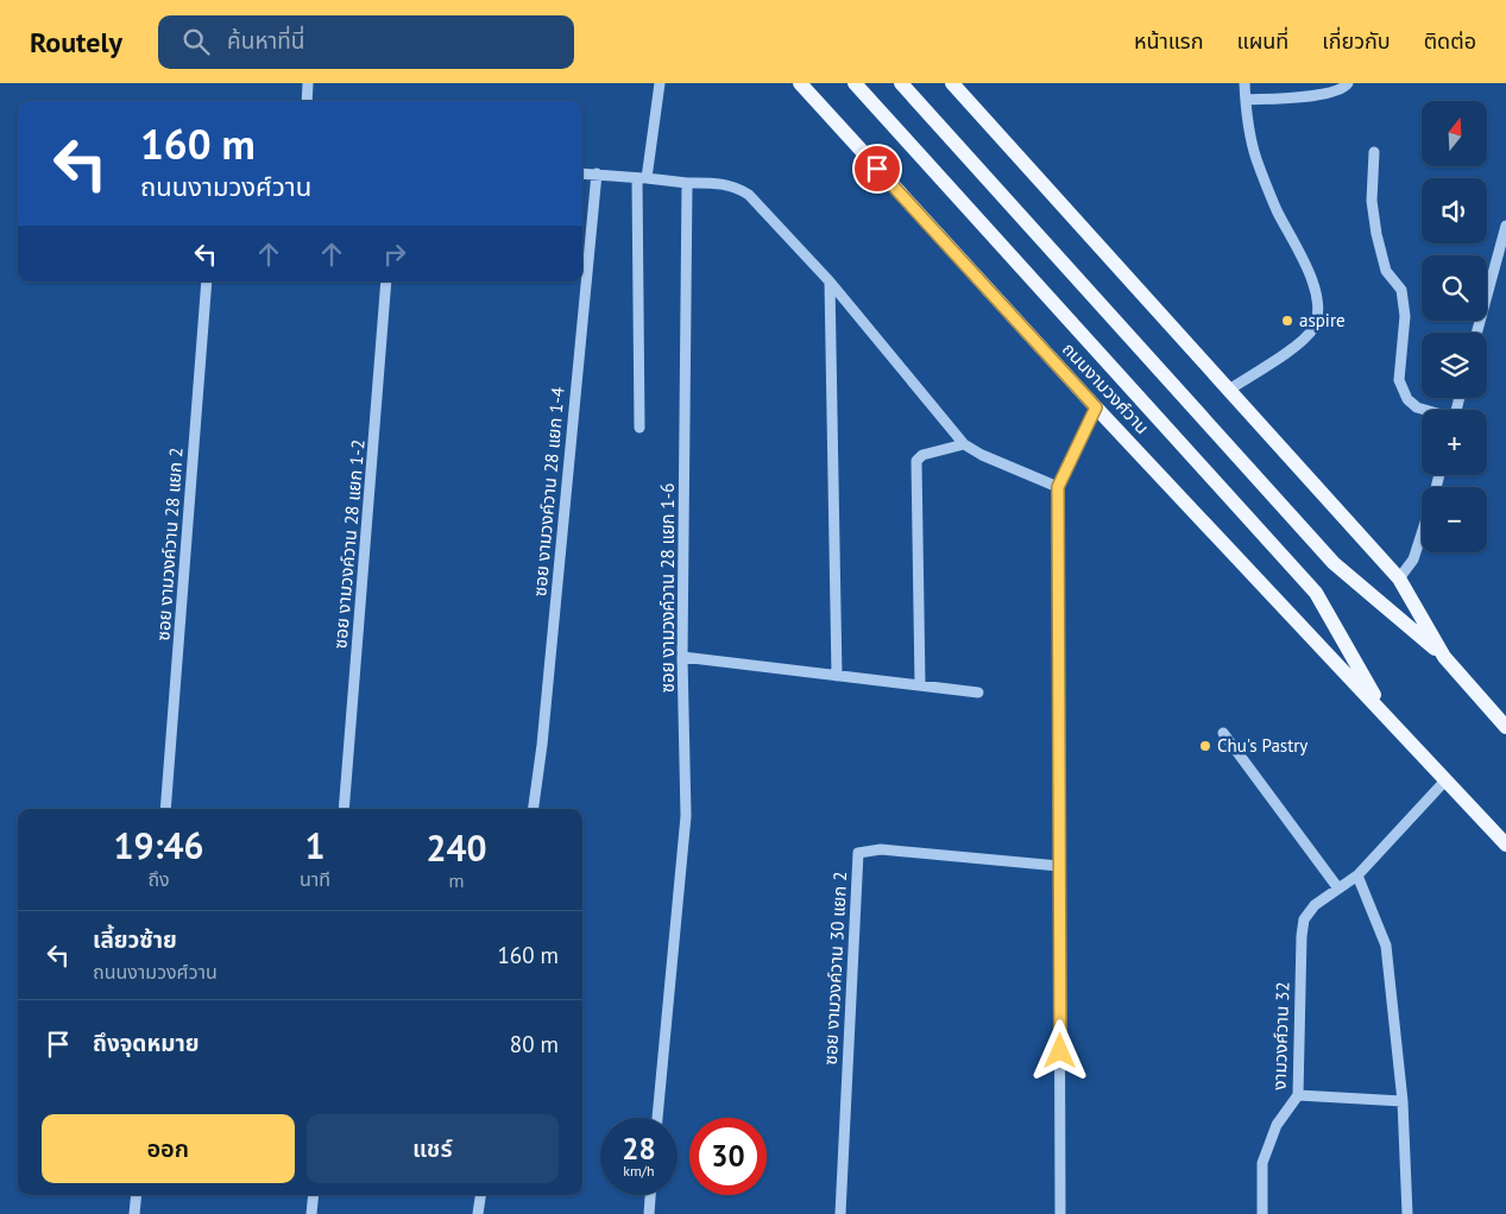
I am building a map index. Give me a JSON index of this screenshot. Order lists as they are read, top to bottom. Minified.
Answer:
{"streets":{"main road":["ถนนงามวงศ์วาน"],"street":["ซอย งามวงค์วาน 28 แยก 1-4","ซอย งามวงค์วาน 28 แยก 2","ซอย งามวงค์วาน 28 แยก 1-2","ซอย งามวงค์วาน 28 แยก 1-6","ซอย งามวงค์วาน 30 แยก 2","งามวงศ์วาน 32"]},"crossings":[["ถนนงามวงศ์วาน","งามวงศ์วาน 32"]],"places":["aspire","Chu's Pastry"],"north":"top","page":{"header":"Routely","search":"ค้นหาที่นี่","nav":["หน้าแรก","แผนที่","เกี่ยวกับ","ติดต่อ"],"map_buttons":["+","−"],"turn":["160 m","ถนนงามวงศ์วาน"],"eta":["19:46","ถึง","1","นาที","240","m"],"list":[{"name":"เลี้ยวซ้าย","note":"ถนนงามวงศ์วาน","value":"160 m"},{"name":"ถึงจุดหมาย","value":"80 m"}],"buttons":["ออก","แชร์"],"speed":"28 km/h","limit":"30"}}
